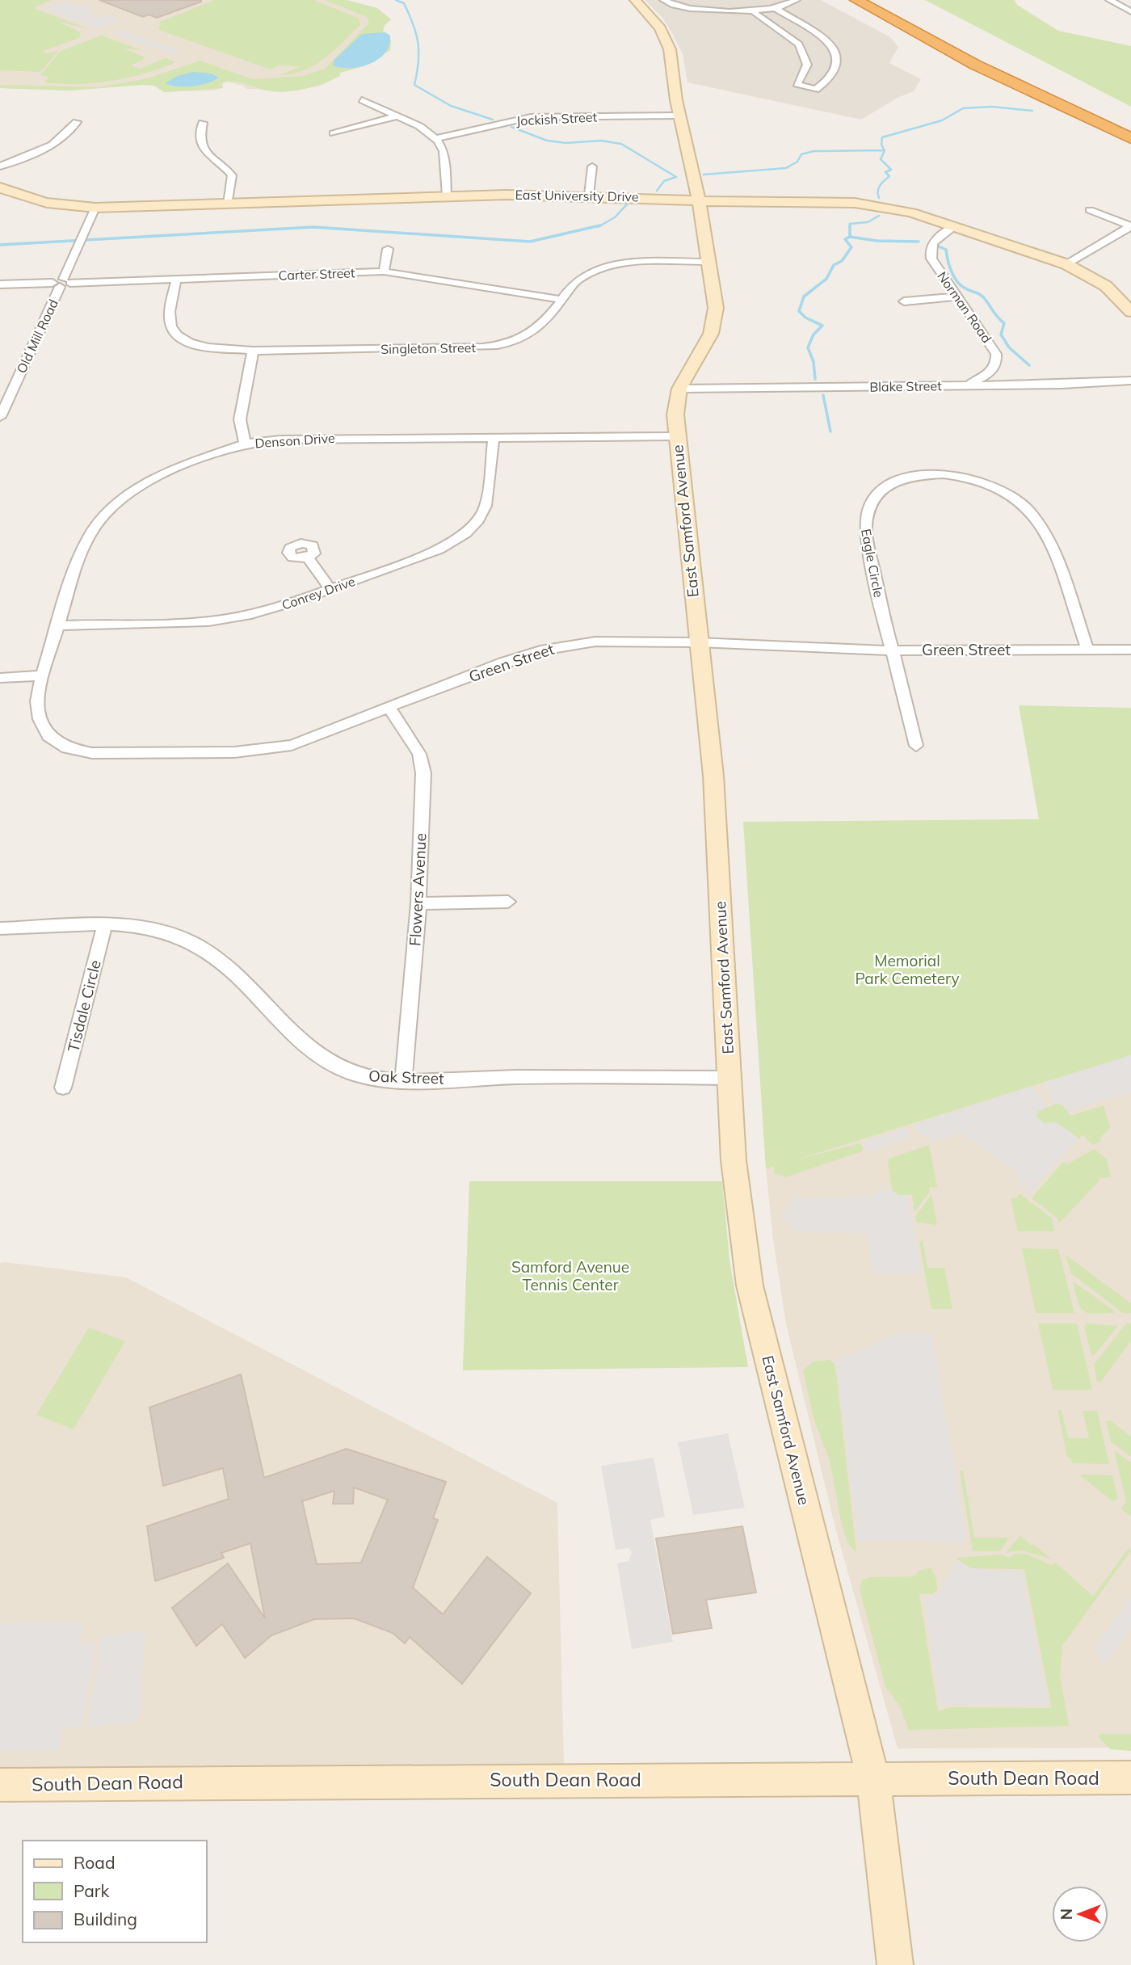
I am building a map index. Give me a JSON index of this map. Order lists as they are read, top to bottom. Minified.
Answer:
{"streets":{"street":["Jockish Street","East University Drive","Carter Street","Norman Road","Old Mill Road","Singleton Street","Blake Street","Denson Drive","East Samford Avenue","Eagle Circle","Conrey Drive","Green Street","Flowers Avenue","Tisdale Circle","Oak Street","South Dean Road"]},"crossings":[["Jockish Street","East Samford Avenue"],["East University Drive","Norman Road"],["East University Drive","Old Mill Road"],["East University Drive","East Samford Avenue"],["Carter Street","Old Mill Road"],["Carter Street","Singleton Street"],["Norman Road","Blake Street"],["Singleton Street","East Samford Avenue"],["Blake Street","East Samford Avenue"],["Denson Drive","East Samford Avenue"],["Denson Drive","Conrey Drive"],["Denson Drive","Green Street"],["East Samford Avenue","Green Street"],["East Samford Avenue","Oak Street"],["East Samford Avenue","South Dean Road"],["Eagle Circle","Green Street"],["Green Street","Flowers Avenue"],["Flowers Avenue","Oak Street"],["Tisdale Circle","Oak Street"]],"parks":["Memorial Park Cemetery","Samford Avenue Tennis Center"],"legend":["Road","Park","Building"],"north":"left"}
